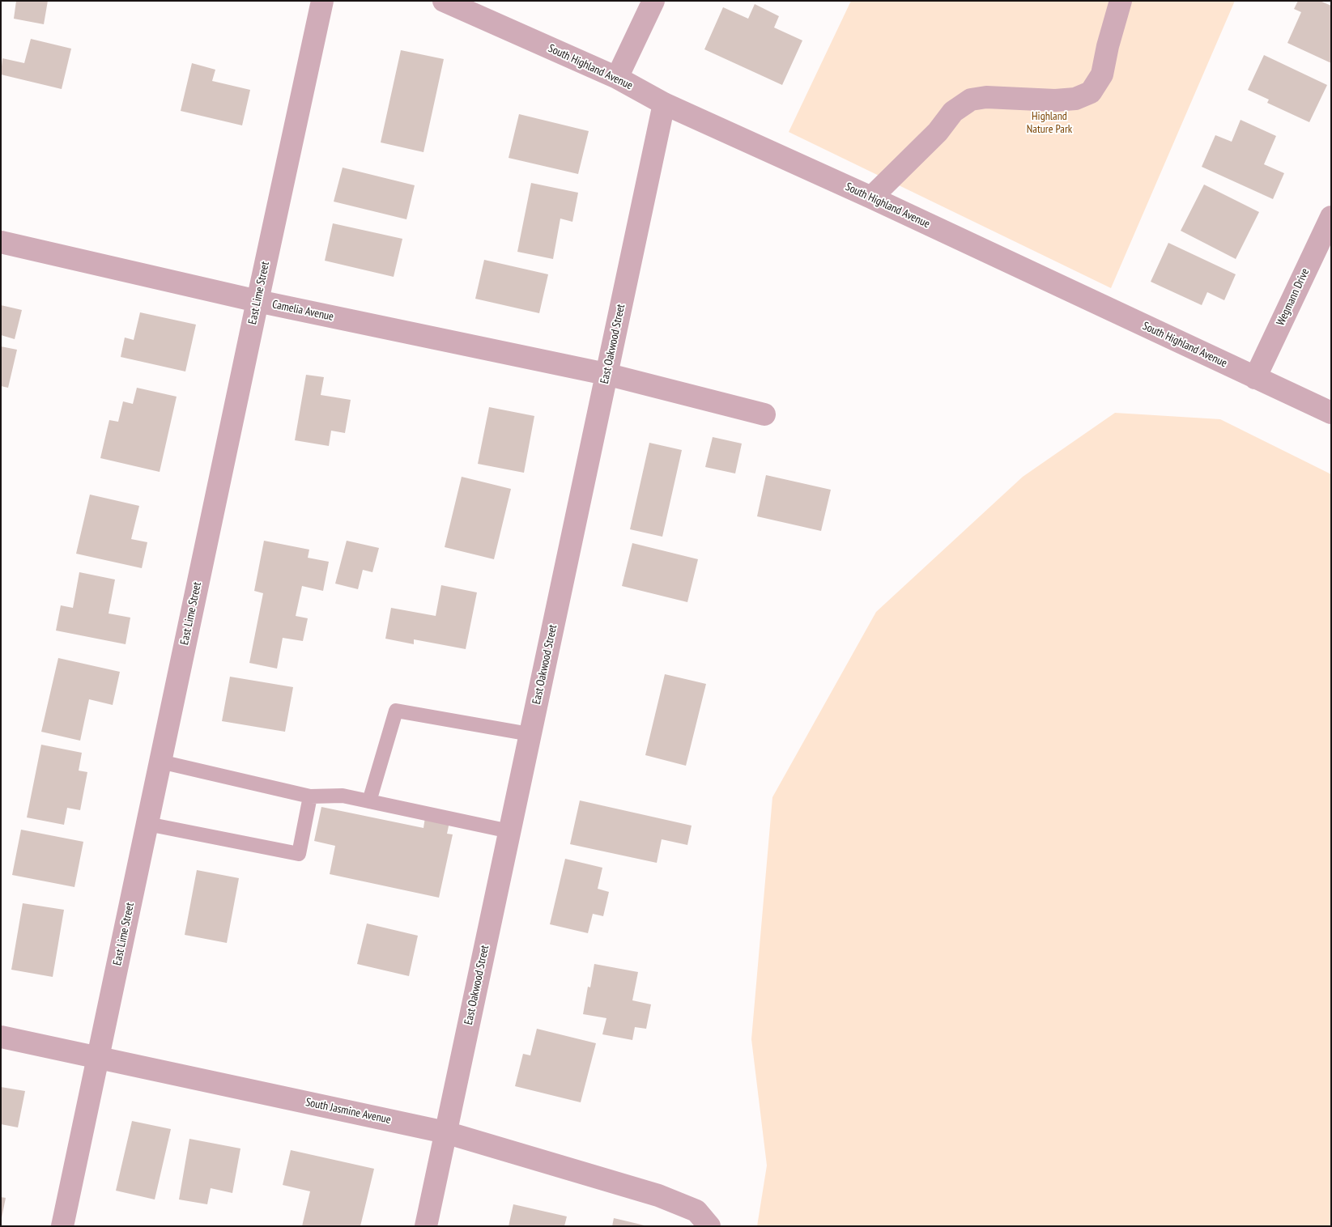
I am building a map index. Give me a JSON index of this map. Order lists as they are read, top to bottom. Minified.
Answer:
{"streets":{"street":["South Highland Avenue","East Lime Street","Wegmann Drive","Camelia Avenue","East Oakwood Street","South Jasmine Avenue"]},"crossings":[["South Highland Avenue","Wegmann Drive"],["South Highland Avenue","East Oakwood Street"],["East Lime Street","Camelia Avenue"],["East Lime Street","South Jasmine Avenue"],["Camelia Avenue","East Oakwood Street"],["East Oakwood Street","South Jasmine Avenue"]],"parks":["Highland Nature Park"]}
